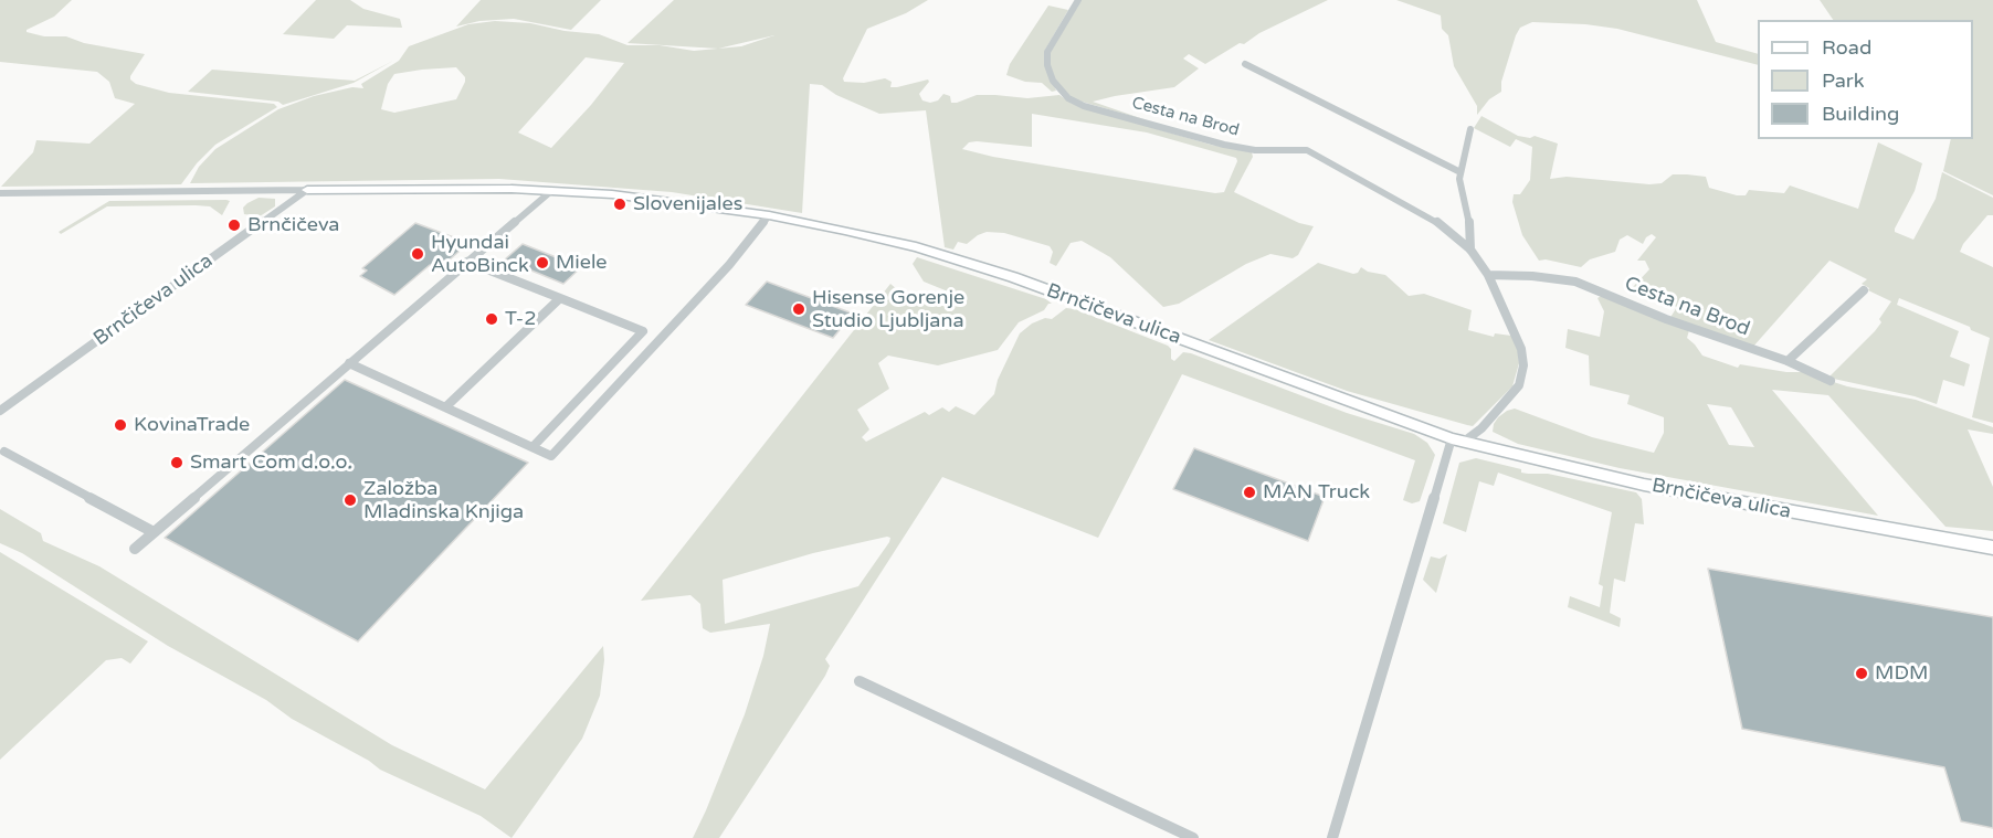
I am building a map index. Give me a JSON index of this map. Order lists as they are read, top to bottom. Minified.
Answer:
{"streets":{"street":["Cesta na Brod","Brnčičeva ulica"]},"crossings":[["Cesta na Brod","Brnčičeva ulica"]],"places":["Slovenijales","Brnčičeva","Hyundai AutoBinck","Miele","Hisense Gorenje Studio Ljubljana","T-2","KovinaTrade","Smart Com d.o.o.","MAN Truck","Založba Mladinska Knjiga","MDM"],"legend":["Road","Park","Building"]}
